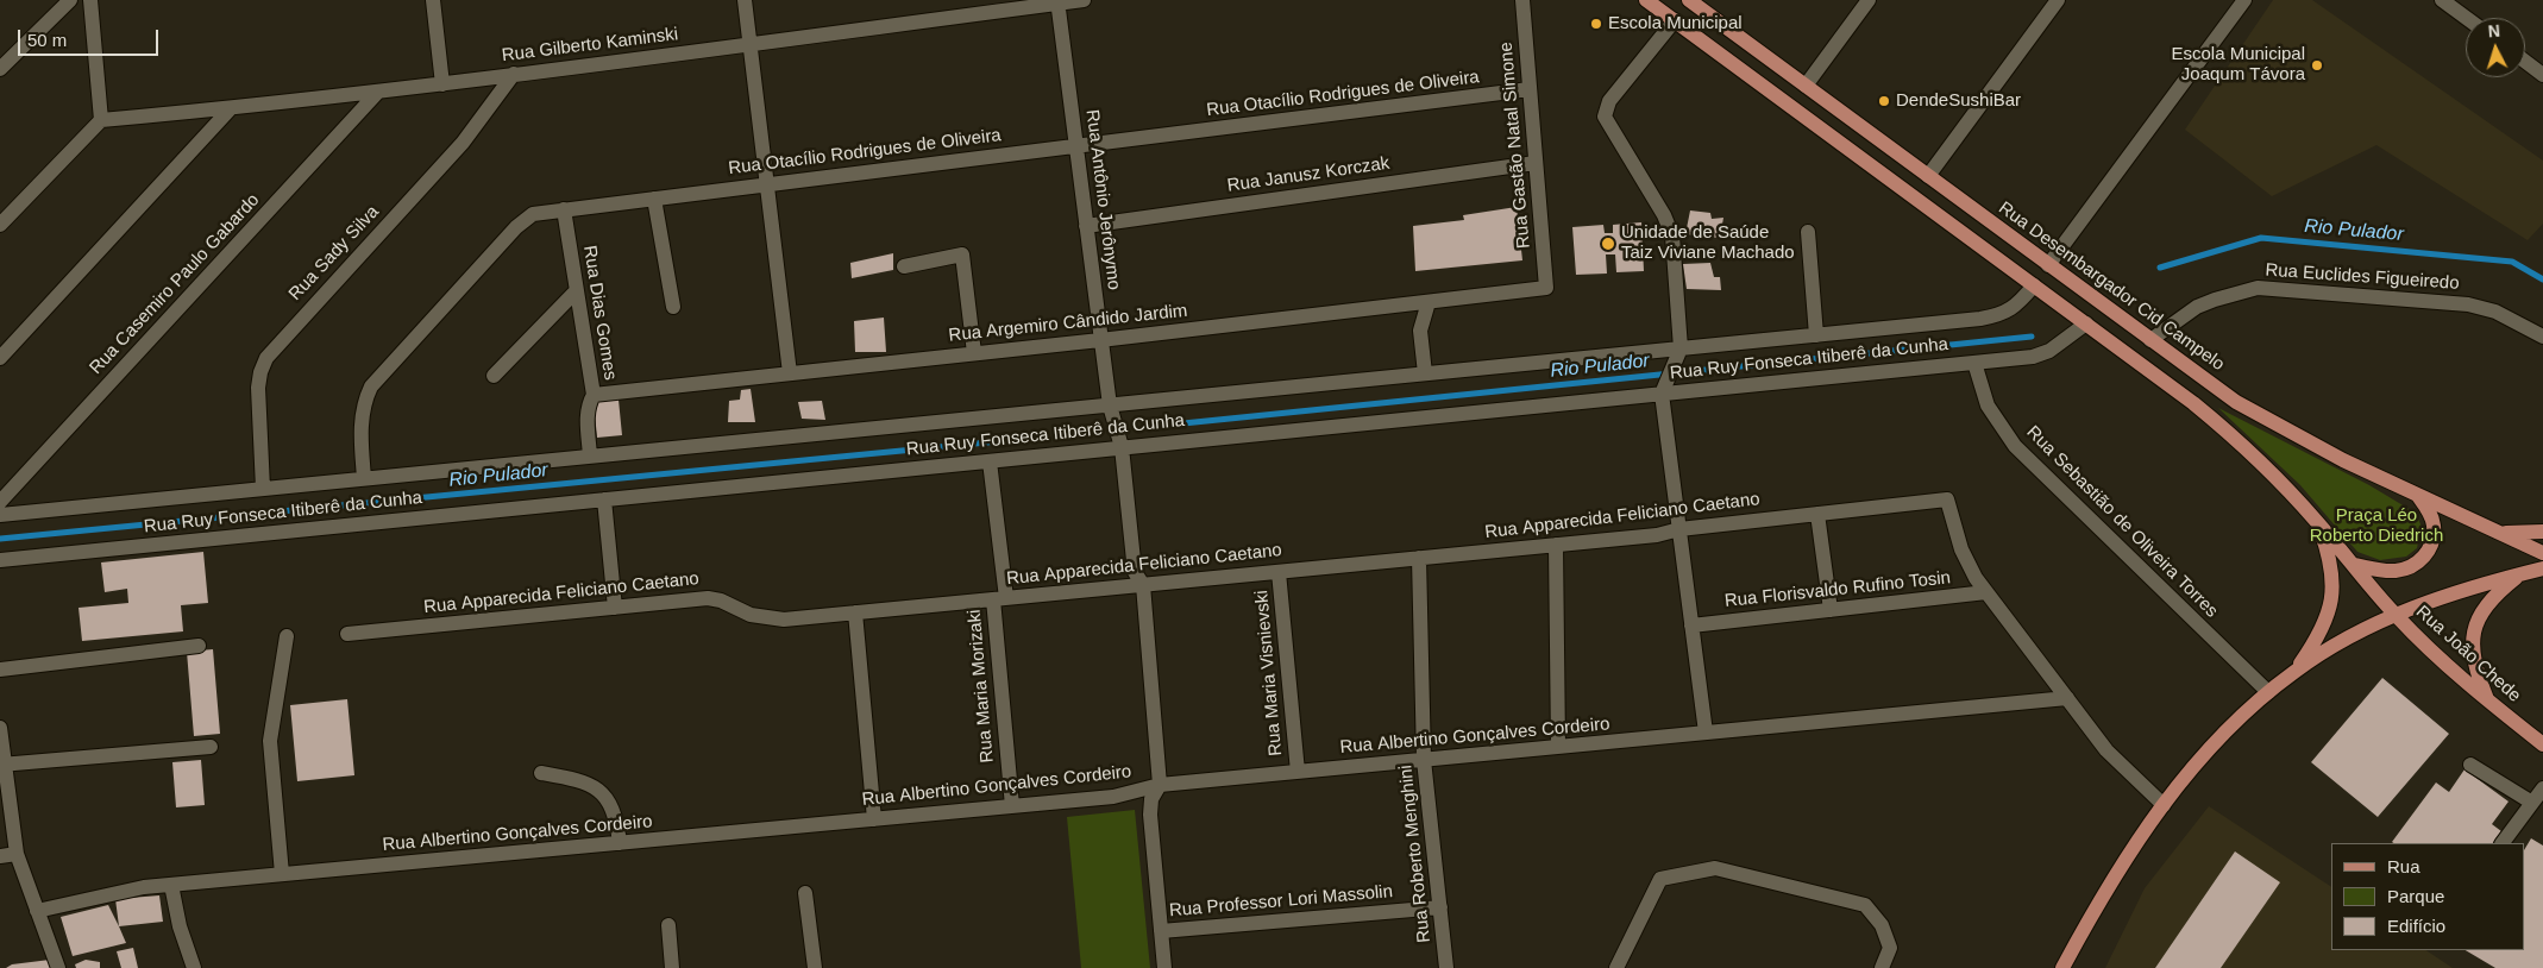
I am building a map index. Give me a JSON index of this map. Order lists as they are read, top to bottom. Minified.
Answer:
{"streets":{"main road":["Rua Desembargador Cid Campelo","Rua João Chede"],"street":["Rua Gilberto Kaminski","Rua Otacílio Rodrigues de Oliveira","Rua Gastão Natal Simone","Rua Janusz Korczak","Rua Antônio Jerônymo","Rua Sady Silva","Rua Euclides Figueiredo","Rua Casemiro Paulo Gabardo","Rua Dias Gomes","Rua Argemiro Cândido Jardim","Rua Ruy Fonseca Itiberê da Cunha","Rua Apparecida Feliciano Caetano","Rua Sebastião de Oliveira Torres","Rua Florisvaldo Rufino Tosin","Rua Maria Visnievski","Rua Maria Morizaki","Rua Albertino Gonçalves Cordeiro","Rua Roberto Menghini","Rua Professor Lori Massolin"]},"crossings":[["Rua Gilberto Kaminski","Rua Antônio Jerônymo"],["Rua Gilberto Kaminski","Rua Sady Silva"],["Rua Gilberto Kaminski","Rua Casemiro Paulo Gabardo"],["Rua Otacílio Rodrigues de Oliveira","Rua Gastão Natal Simone"],["Rua Otacílio Rodrigues de Oliveira","Rua Antônio Jerônymo"],["Rua Otacílio Rodrigues de Oliveira","Rua Dias Gomes"],["Rua Otacílio Rodrigues de Oliveira","Rua Ruy Fonseca Itiberê da Cunha"],["Rua Gastão Natal Simone","Rua Janusz Korczak"],["Rua Gastão Natal Simone","Rua Argemiro Cândido Jardim"],["Rua Janusz Korczak","Rua Antônio Jerônymo"],["Rua Antônio Jerônymo","Rua Argemiro Cândido Jardim"],["Rua Antônio Jerônymo","Rua Ruy Fonseca Itiberê da Cunha"],["Rua Antônio Jerônymo","Rua Apparecida Feliciano Caetano"],["Rua Antônio Jerônymo","Rua Albertino Gonçalves Cordeiro"],["Rua Sady Silva","Rua Ruy Fonseca Itiberê da Cunha"],["Rua Euclides Figueiredo","Rua Desembargador Cid Campelo"],["Rua Dias Gomes","Rua Argemiro Cândido Jardim"],["Rua Dias Gomes","Rua Ruy Fonseca Itiberê da Cunha"],["Rua Ruy Fonseca Itiberê da Cunha","Rua Sebastião de Oliveira Torres"],["Rua Ruy Fonseca Itiberê da Cunha","Rua Maria Morizaki"],["Rua Apparecida Feliciano Caetano","Rua Florisvaldo Rufino Tosin"],["Rua Apparecida Feliciano Caetano","Rua Maria Visnievski"],["Rua Apparecida Feliciano Caetano","Rua Maria Morizaki"],["Rua Apparecida Feliciano Caetano","Rua Roberto Menghini"],["Rua Maria Visnievski","Rua Albertino Gonçalves Cordeiro"],["Rua Maria Morizaki","Rua Albertino Gonçalves Cordeiro"],["Rua Albertino Gonçalves Cordeiro","Rua Roberto Menghini"],["Rua Roberto Menghini","Rua Professor Lori Massolin"]],"water":["Rio Pulador"],"parks":["Praça Léo Roberto Diedrich"],"places":["Escola Municipal","Escola Municipal Joaqum Távora","DendeSushiBar","Unidade de Saúde Taiz Viviane Machado"],"legend":["Rua","Parque","Edifício"],"scale_bar":"50 m","north":"top"}
